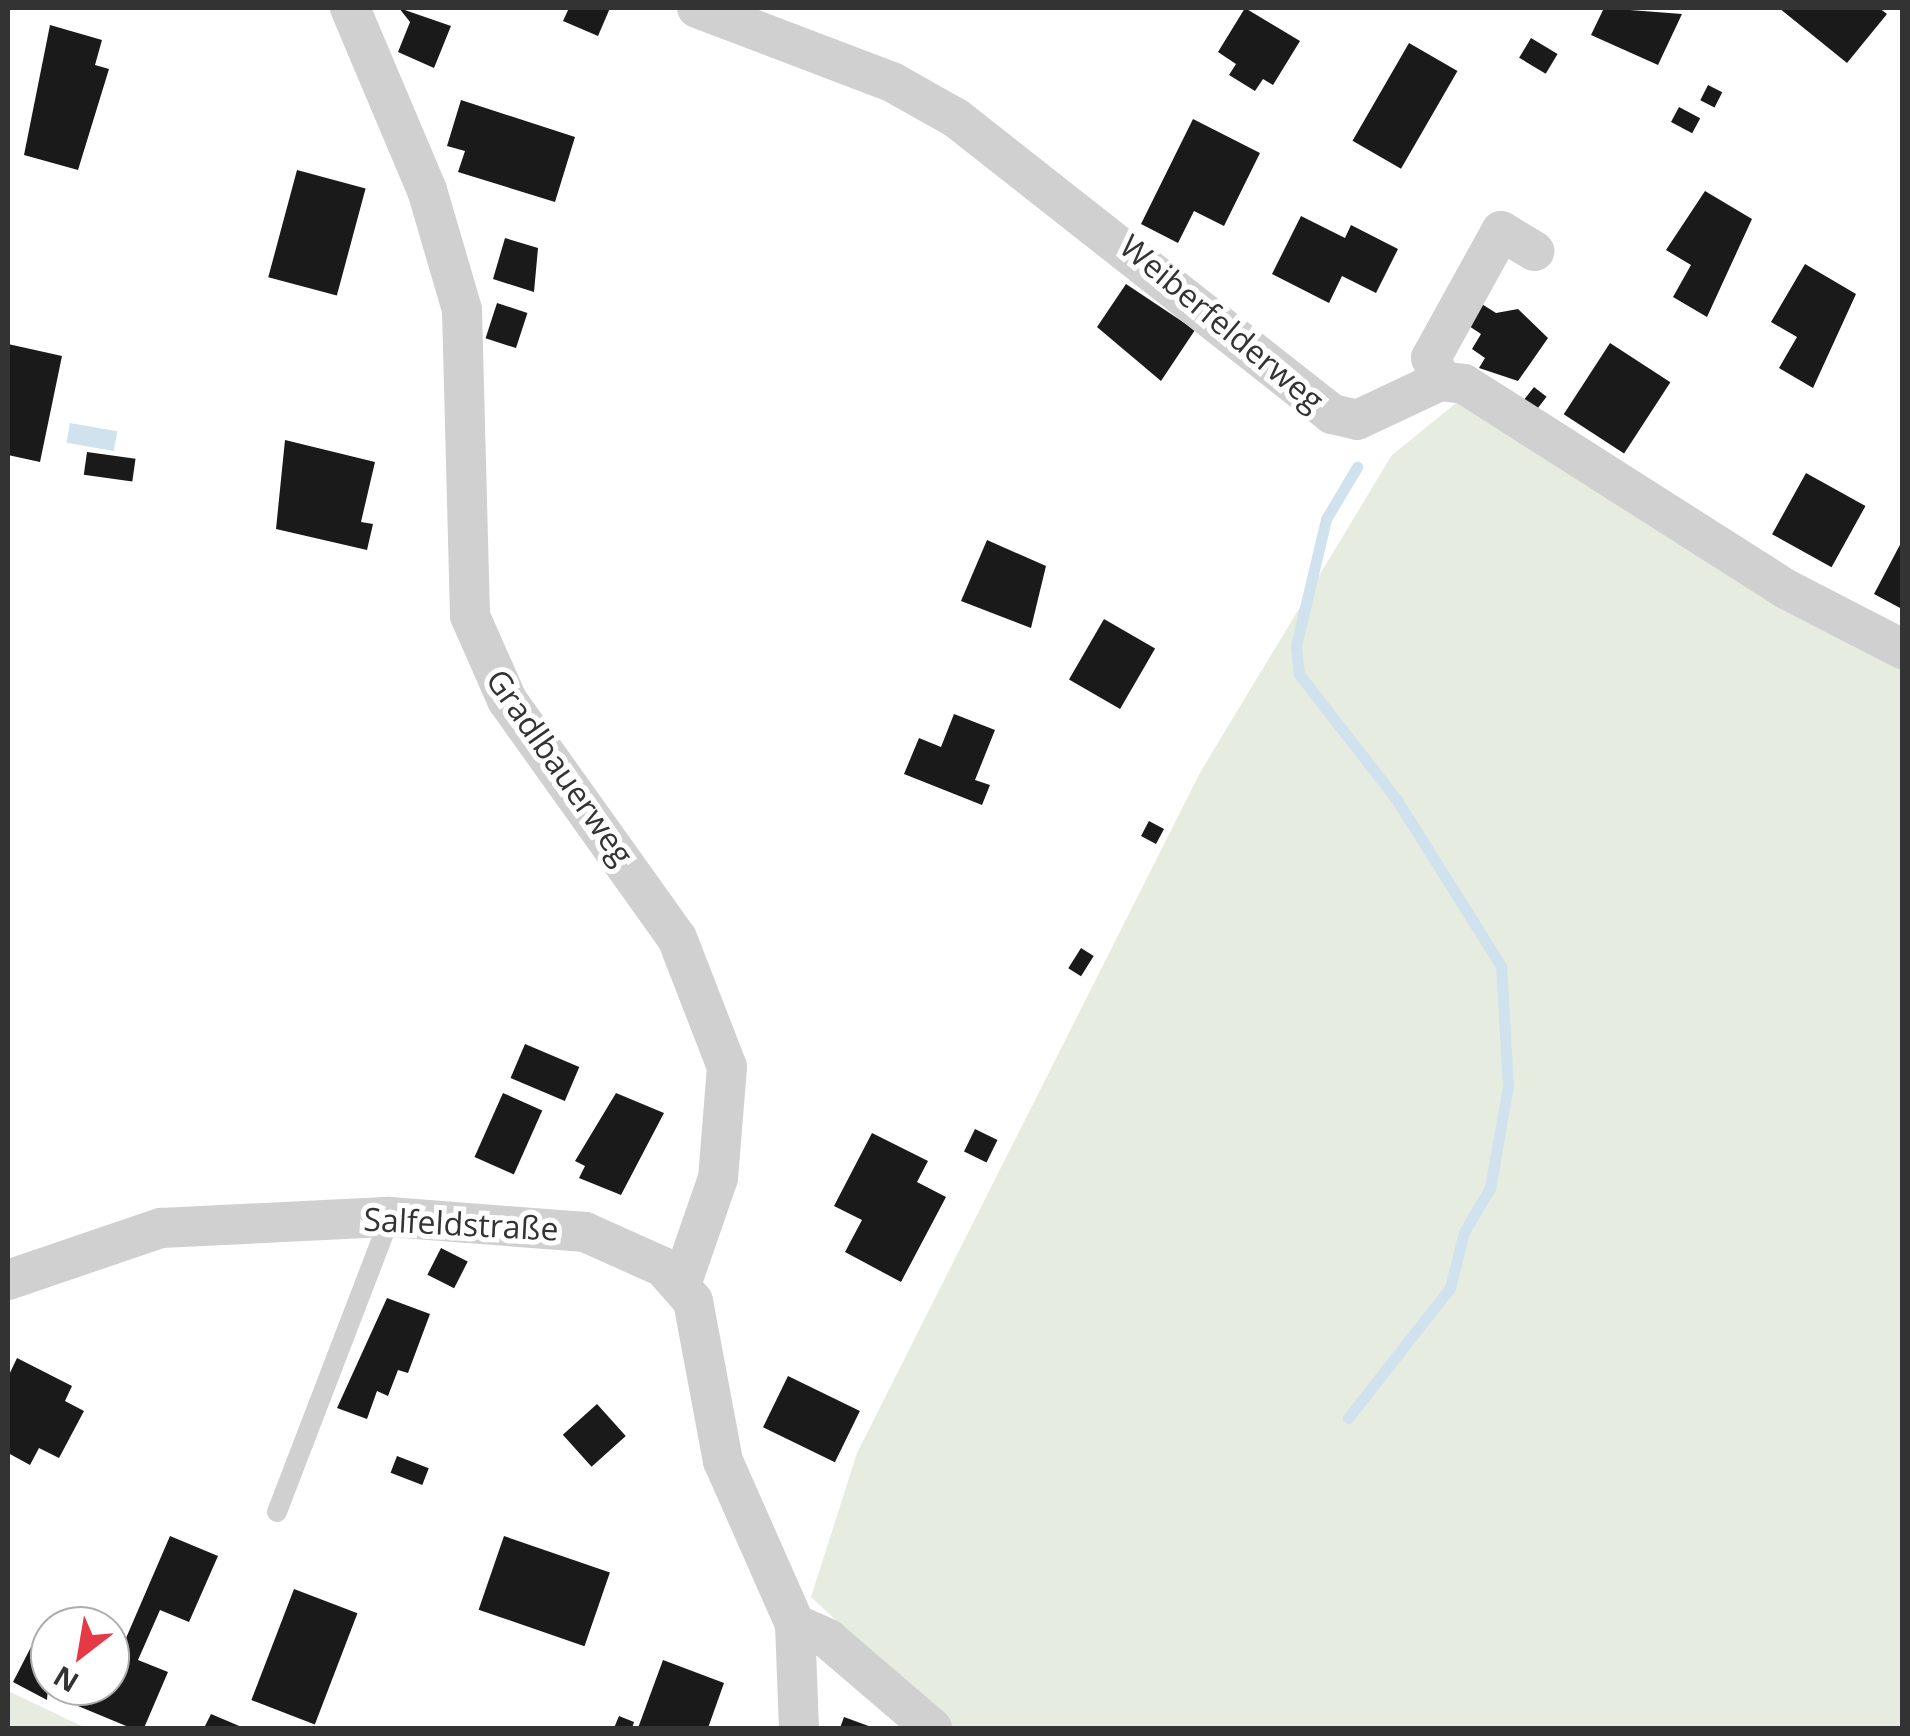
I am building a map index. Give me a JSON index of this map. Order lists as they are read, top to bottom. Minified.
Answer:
{"streets":{"street":["Weiberfelderweg","Gradlbauerweg","Salfeldstraße"]},"crossings":[["Gradlbauerweg","Salfeldstraße"]],"north":"bottom left"}
